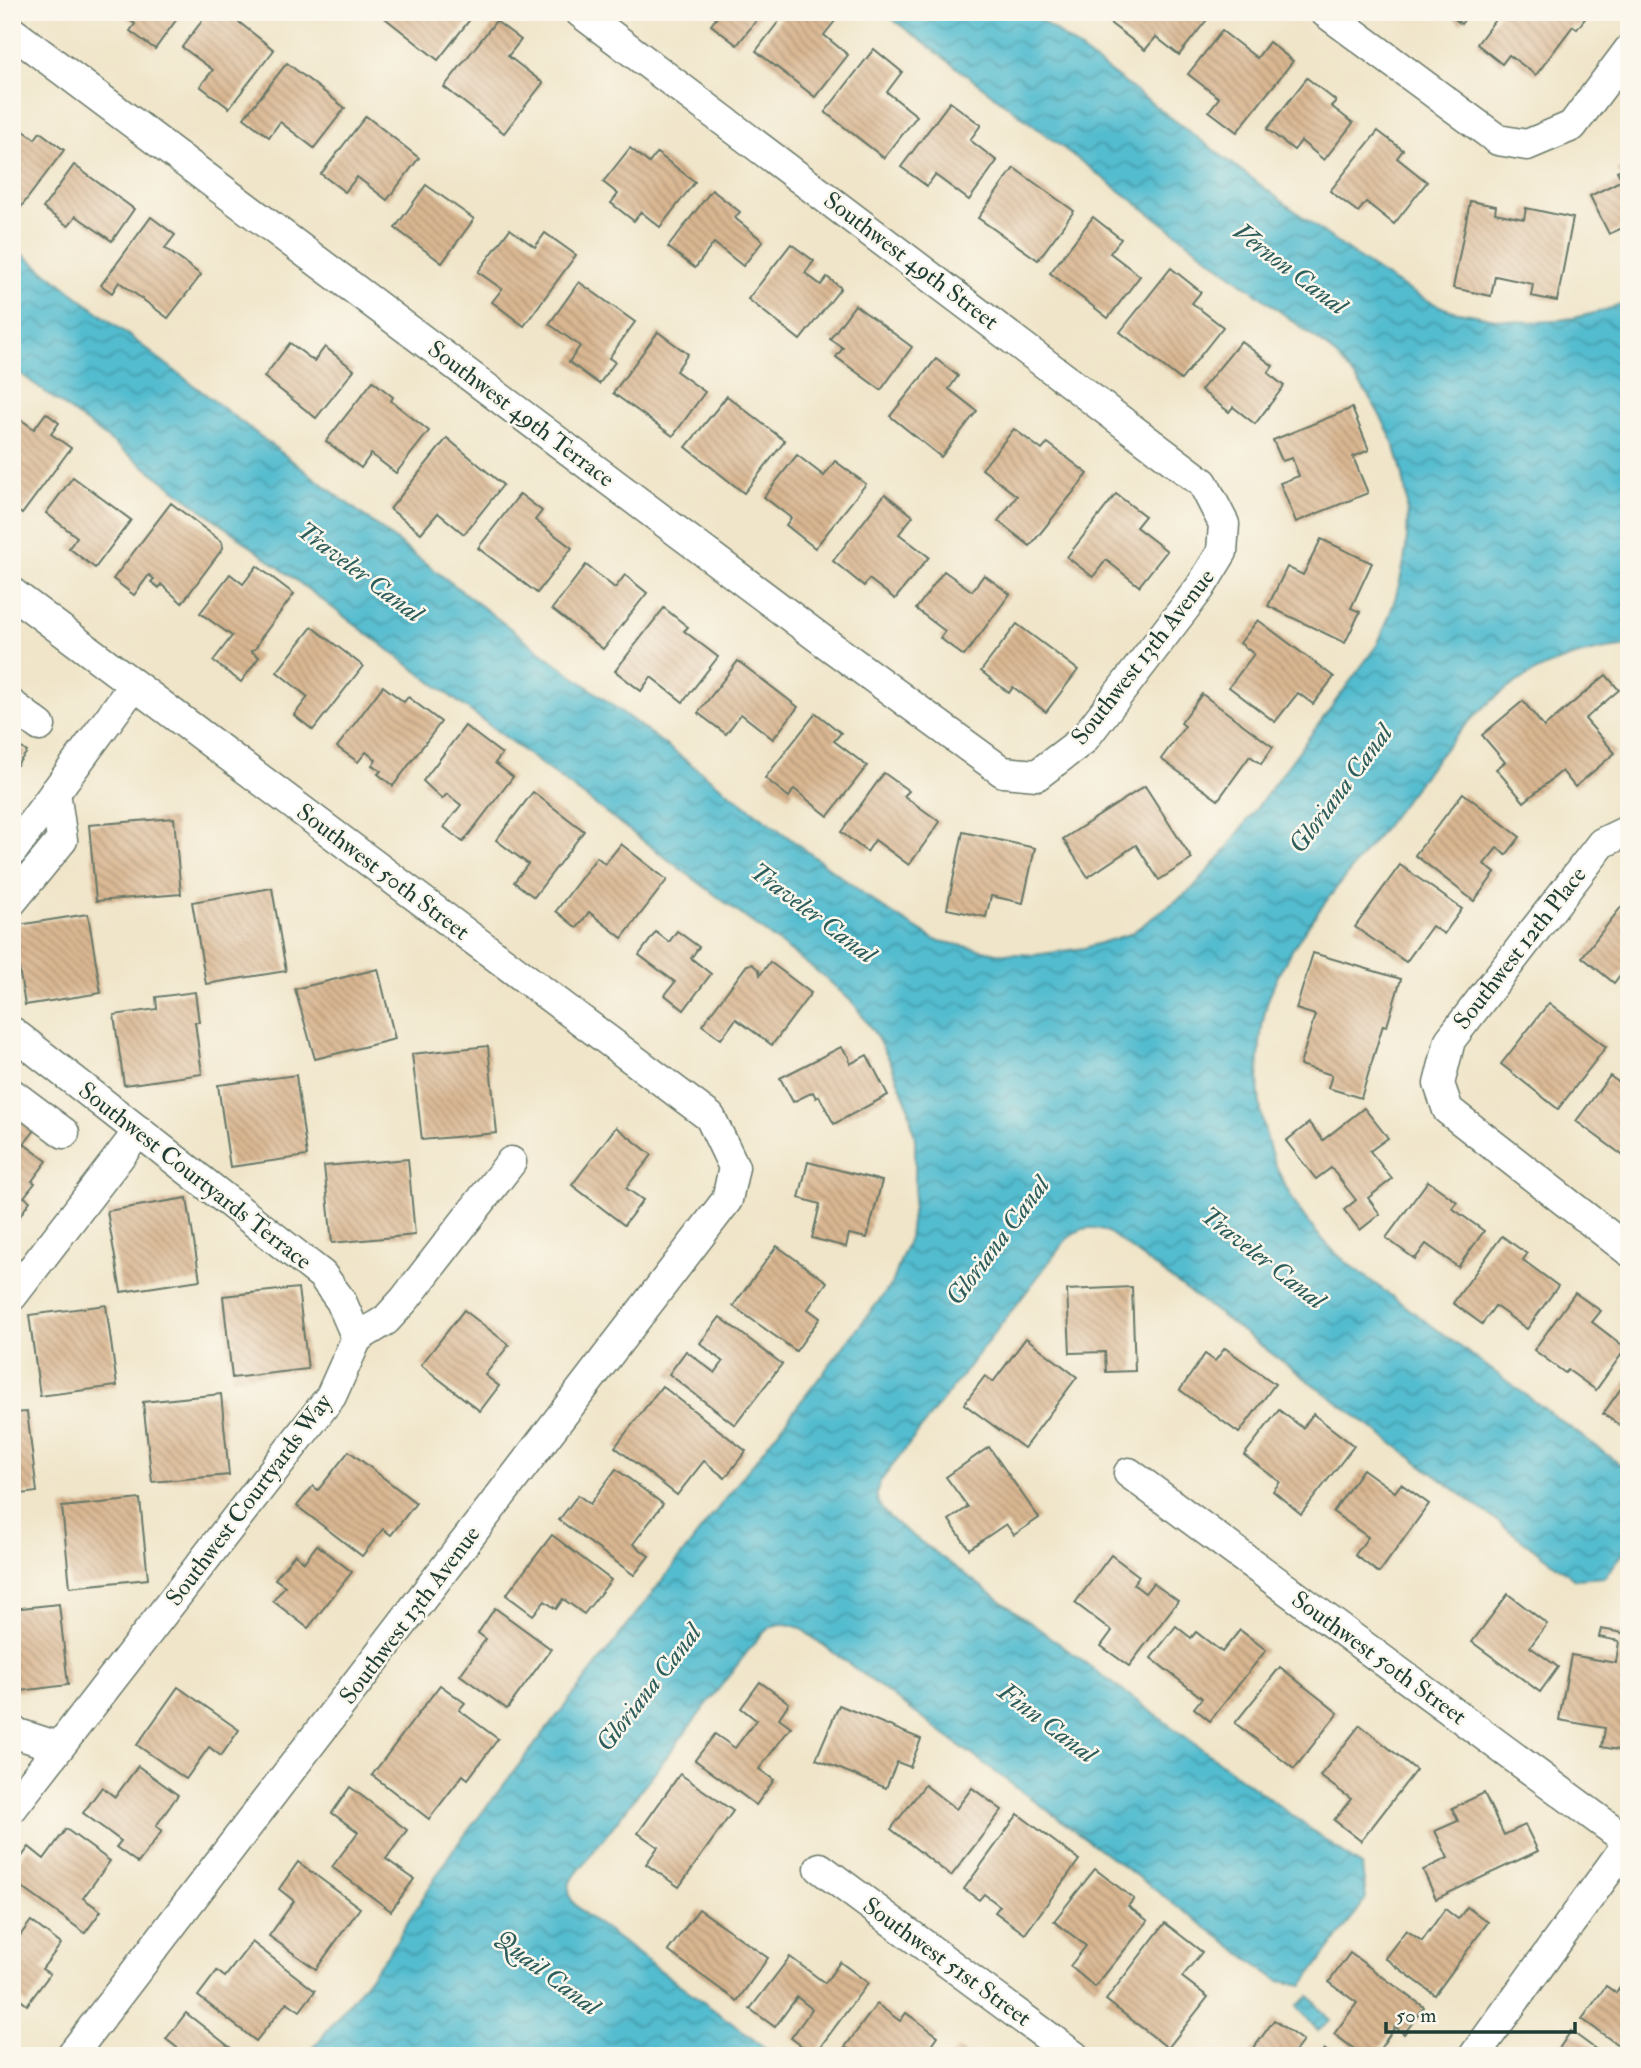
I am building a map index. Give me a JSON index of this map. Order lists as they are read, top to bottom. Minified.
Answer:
{"streets":{"street":["Southwest 49th Street","Southwest 49th Terrace","Southwest 13th Avenue","Southwest 50th Street","Southwest 12th Place","Southwest Courtyards Terrace","Southwest Courtyards Way","Southwest 51st Street"]},"crossings":[["Southwest 49th Street","Southwest 13th Avenue"],["Southwest 49th Terrace","Southwest 13th Avenue"],["Southwest 13th Avenue","Southwest 50th Street"],["Southwest Courtyards Terrace","Southwest Courtyards Way"]],"water":["Vernon Canal","Traveler Canal","Gloriana Canal","Finn Canal","Quail Canal"],"scale_bar":"50 m"}
